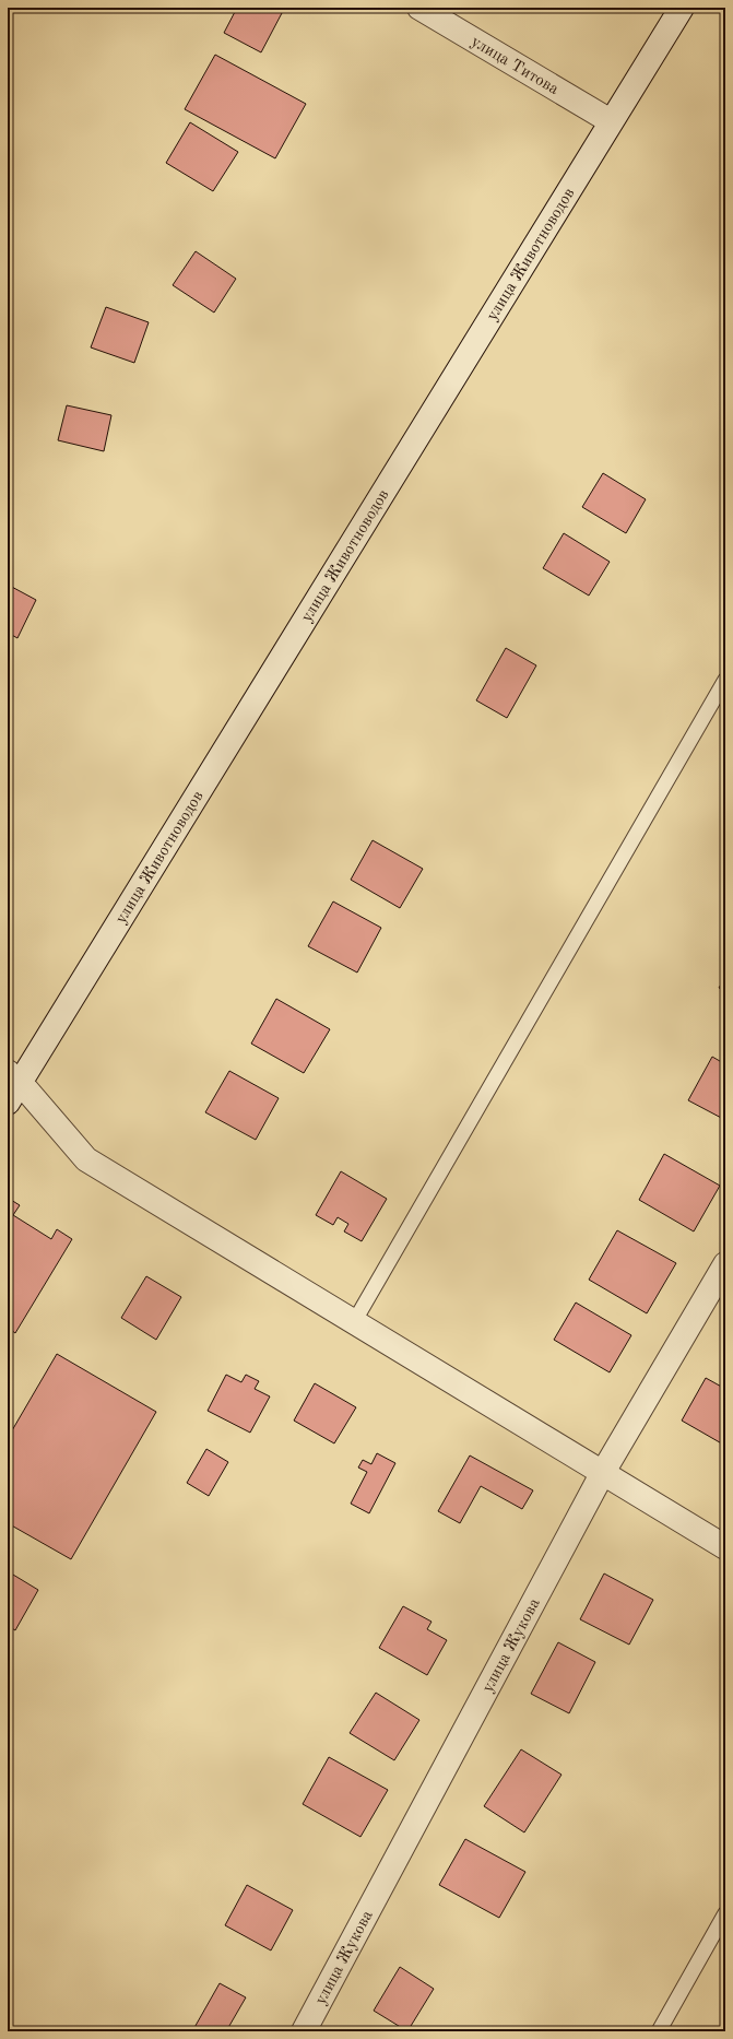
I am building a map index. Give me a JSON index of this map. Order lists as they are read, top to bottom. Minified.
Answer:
{"streets":{"street":["улица Титова","улица Животноводов","улица Жукова"]},"crossings":[["улица Титова","улица Животноводов"]]}
